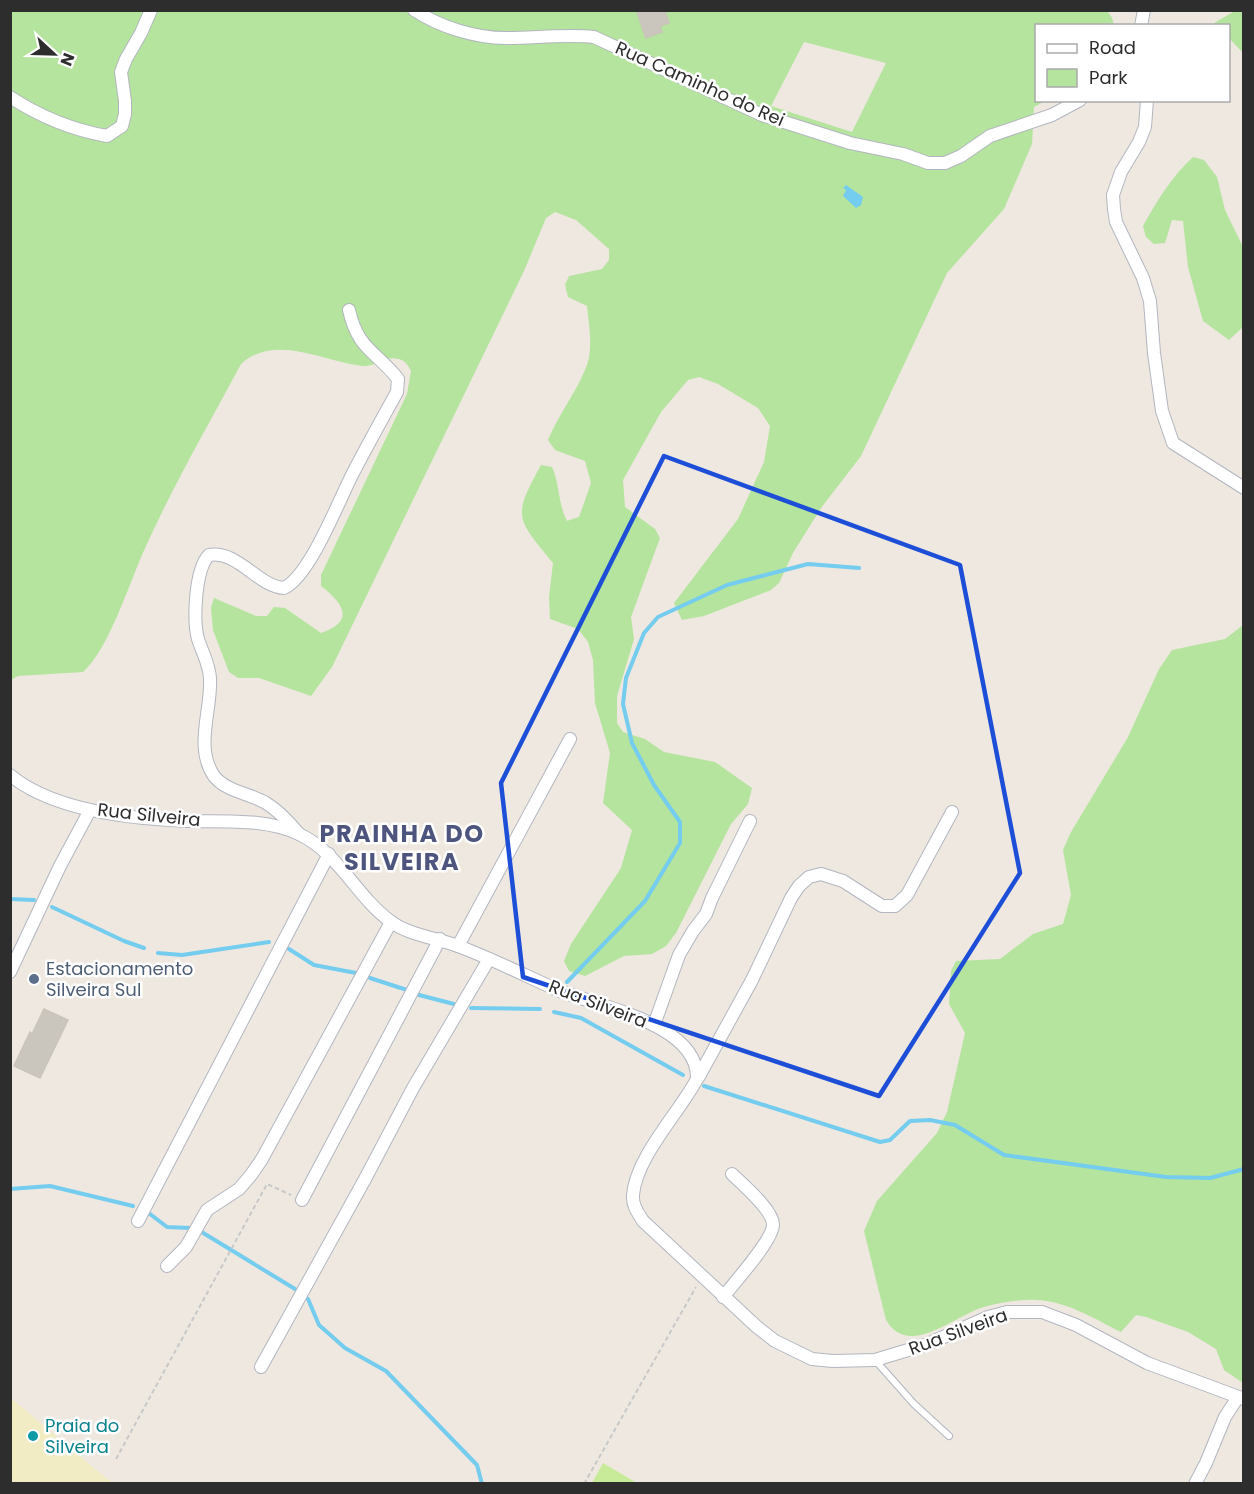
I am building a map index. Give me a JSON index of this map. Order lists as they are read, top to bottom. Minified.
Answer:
{"streets":{"street":["Rua Caminho do Rei","Rua Silveira"]},"districts":["PRAINHA DO SILVEIRA"],"places":["Estacionamento Silveira Sul","Praia do Silveira"],"legend":["Road","Park"],"north":"right"}
